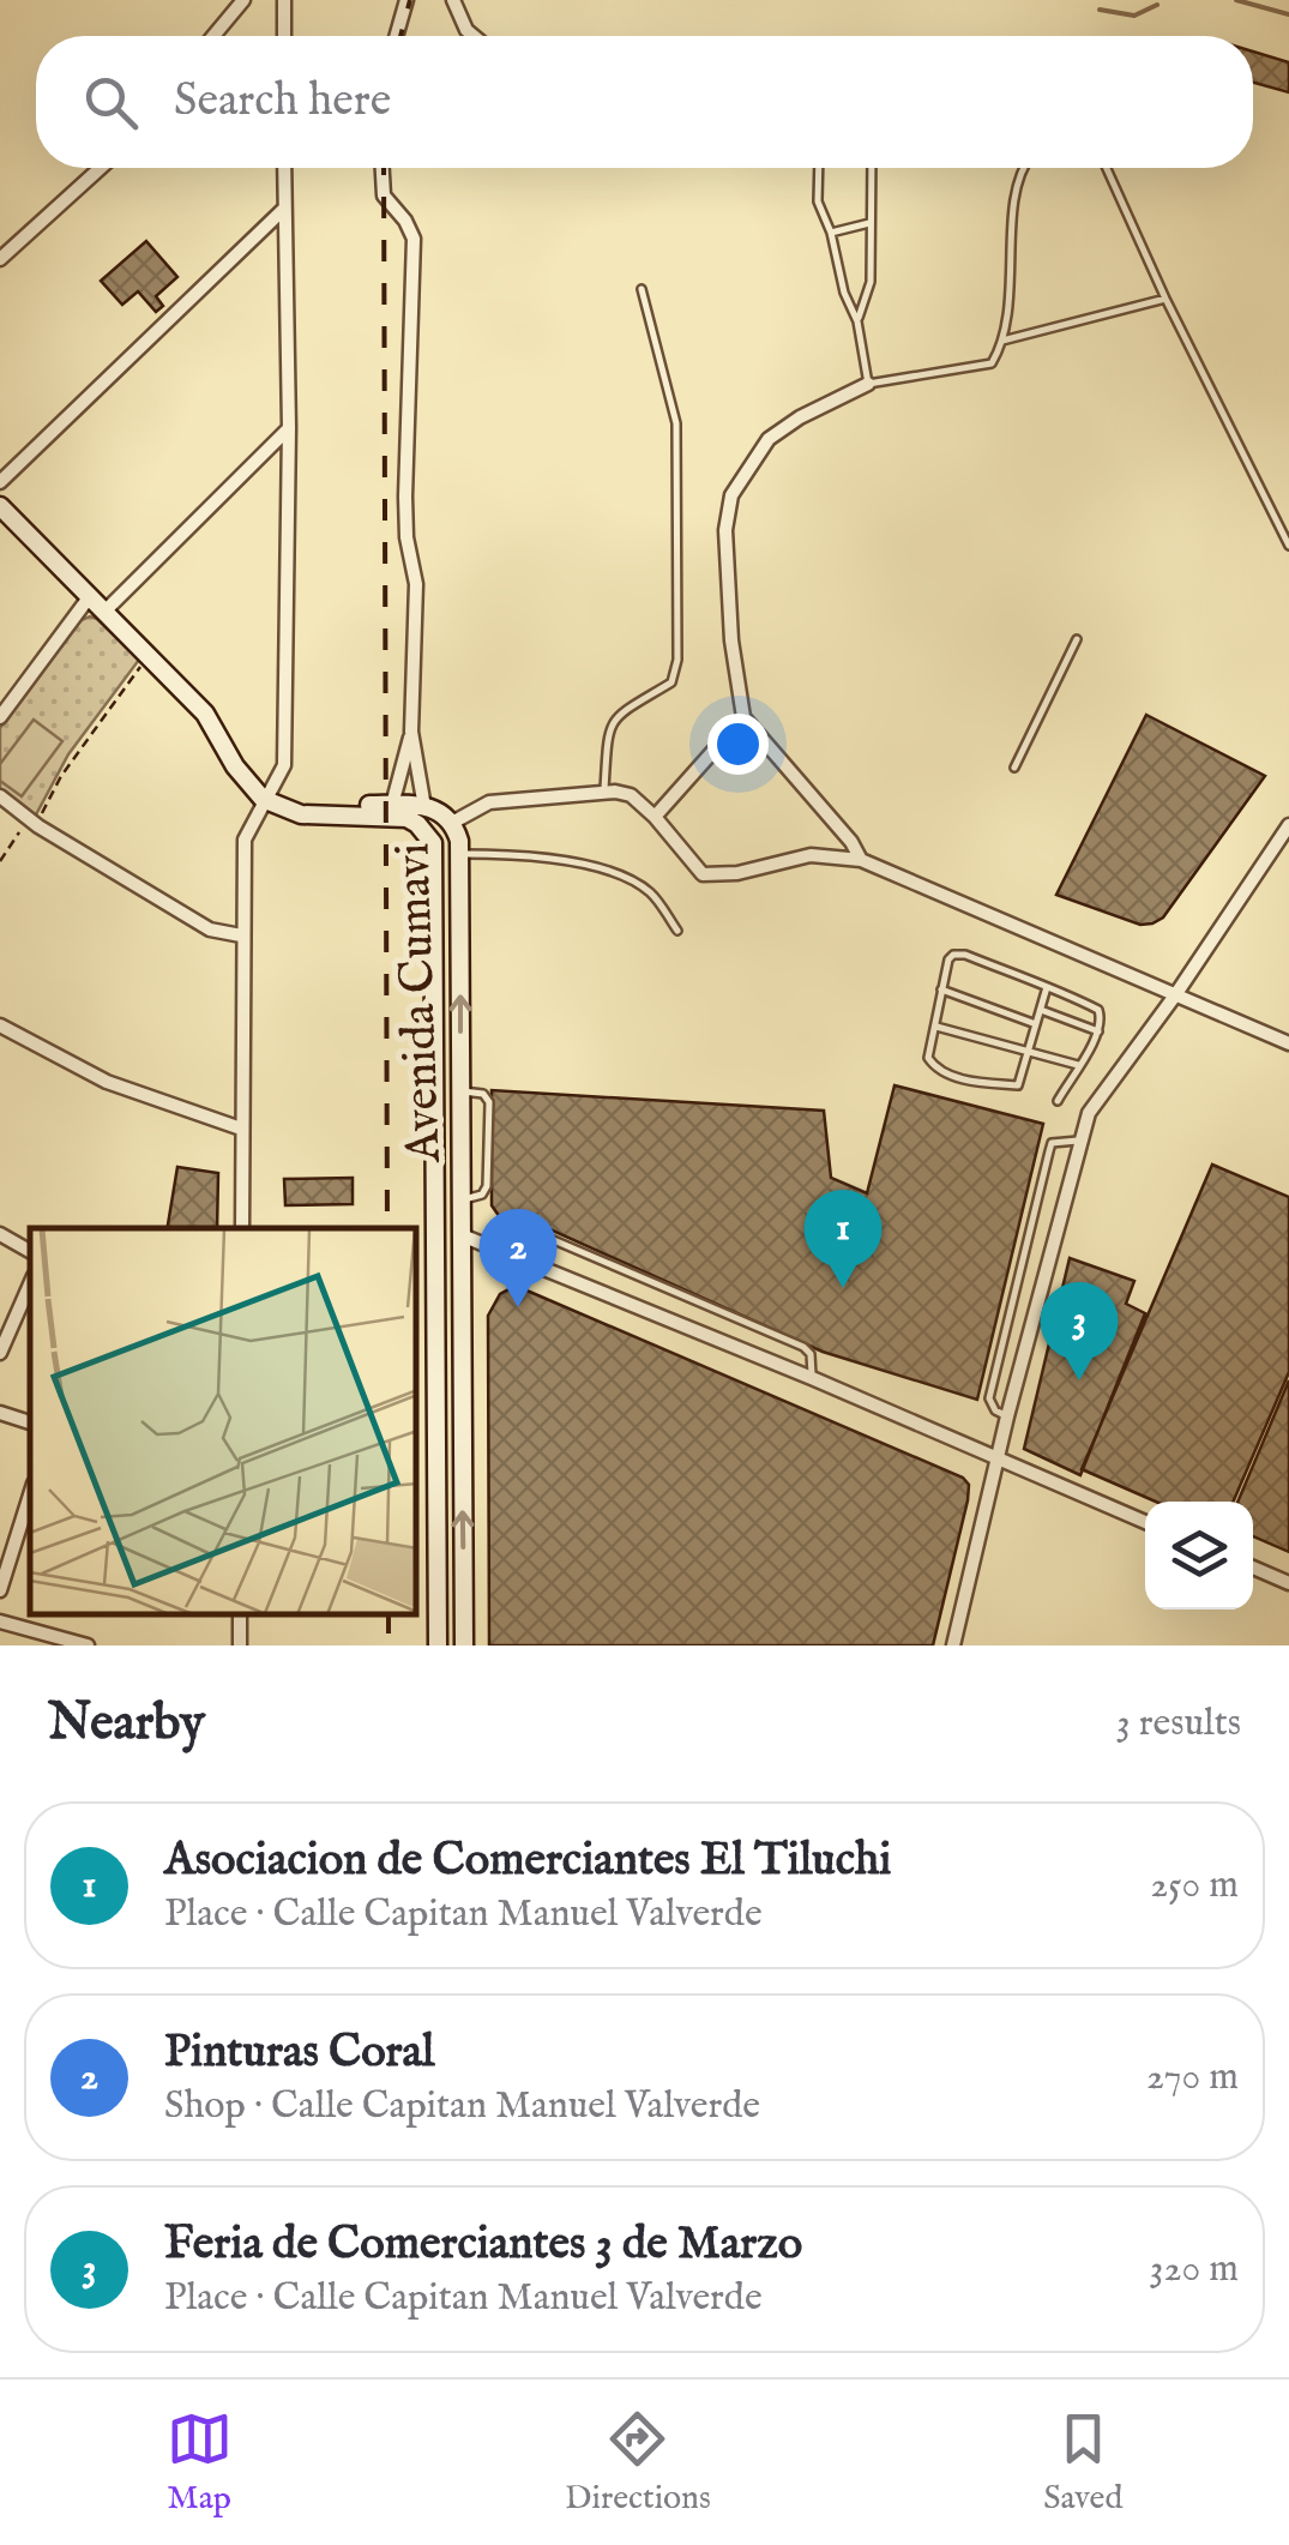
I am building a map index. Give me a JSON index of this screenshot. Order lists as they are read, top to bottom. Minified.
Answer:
{"streets":{"street":["Avenida Cumavi"]},"page":{"search":"Search here","pins":["1","2","3"],"heading":["Nearby","3 results"],"list":[{"mark":"1","name":"Asociacion de Comerciantes El Tiluchi","note":"Place · Calle Capitan Manuel Valverde","value":"250 m"},{"mark":"2","name":"Pinturas Coral","note":"Shop · Calle Capitan Manuel Valverde","value":"270 m"},{"mark":"3","name":"Feria de Comerciantes 3 de Marzo","note":"Place · Calle Capitan Manuel Valverde","value":"320 m"}],"nav":["Map","Directions","Saved"]}}
